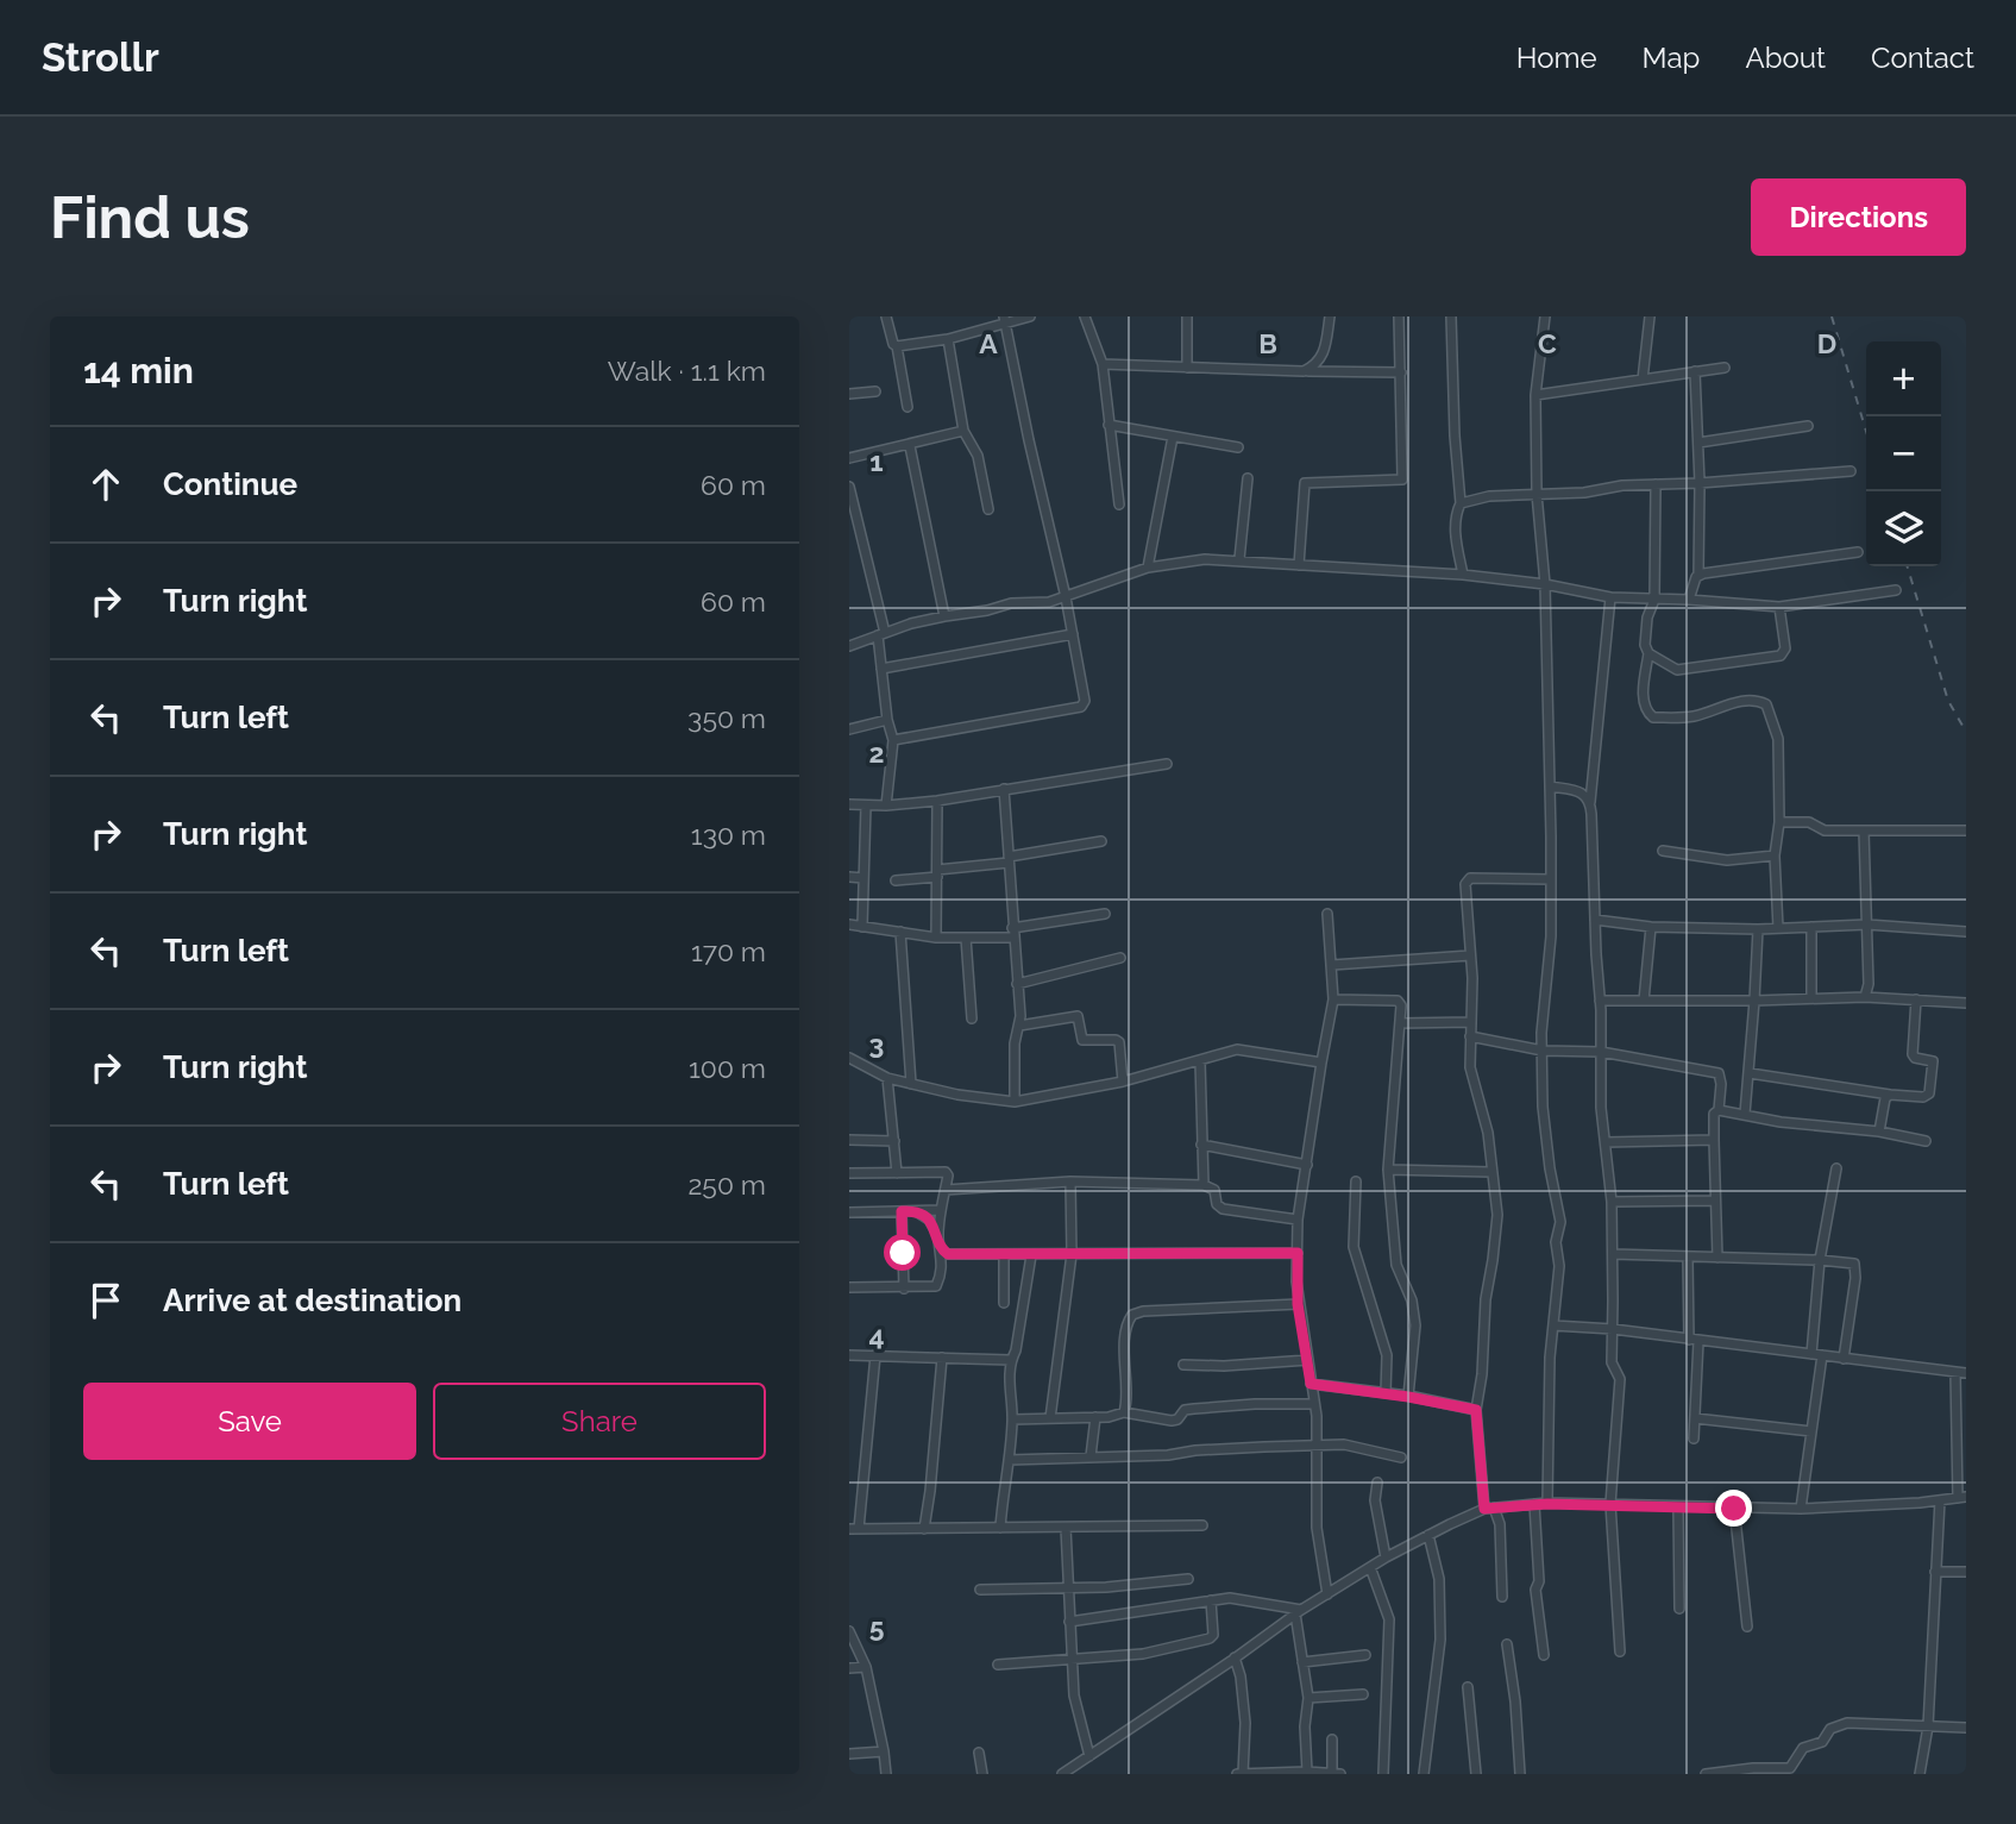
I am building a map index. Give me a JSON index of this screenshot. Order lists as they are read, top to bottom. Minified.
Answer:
{"page":{"header":"Strollr","nav":["Home","Map","About","Contact"],"buttons":["Directions",["Save","Share"]],"title":"Find us","heading":["14 min","Walk · 1.1 km"],"map_buttons":["+","−"],"list":[["Continue","60 m"],["Turn right","60 m"],["Turn left","350 m"],["Turn right","130 m"],["Turn left","170 m"],["Turn right","100 m"],["Turn left","250 m"],"Arrive at destination"]},"grid":{"columns":["A","B","C","D"],"rows":["1","2","3","4","5"]}}
